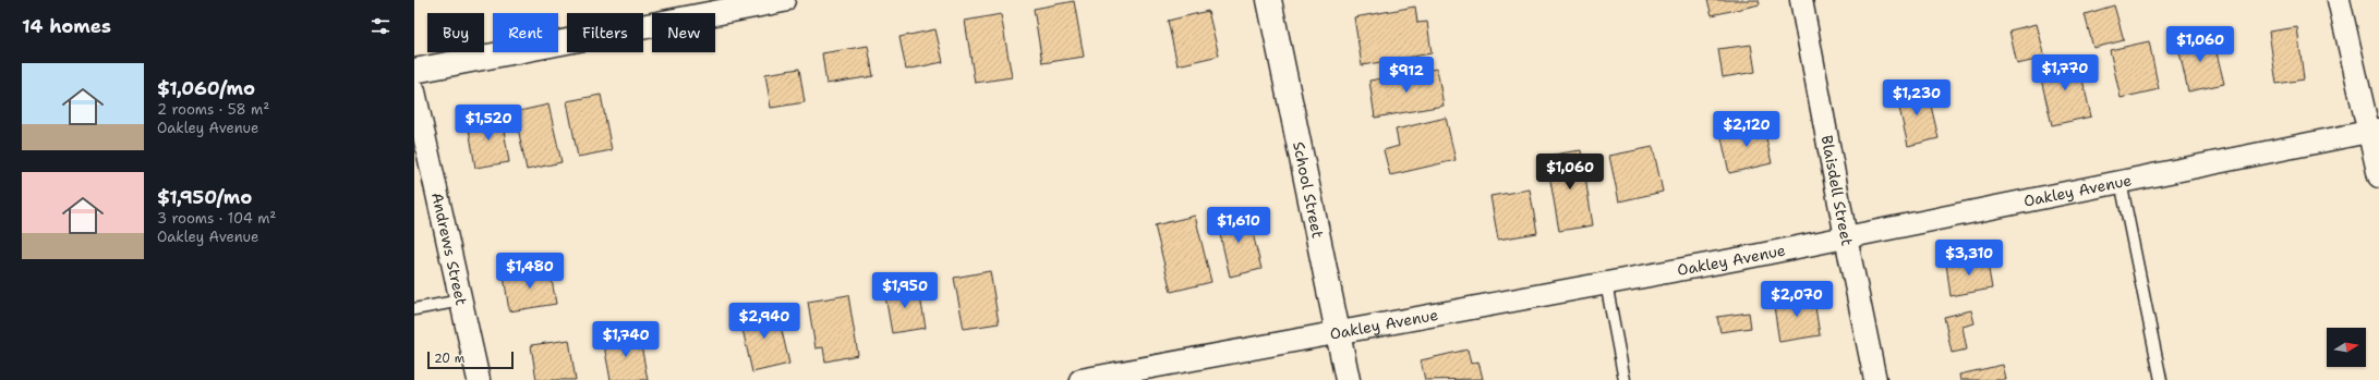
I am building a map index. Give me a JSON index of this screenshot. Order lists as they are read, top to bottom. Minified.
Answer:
{"streets":{"main road":["School Street"],"street":["Blaisdell Street","Oakley Avenue","Andrews Street"]},"crossings":[["School Street","Oakley Avenue"],["Blaisdell Street","Oakley Avenue"]],"scale_bar":"20 m","north":"right","page":{"heading":"14 homes","chip":["Buy","Rent","Filters","New"],"price":["$1,060","$1,770","$912","$1,230","$1,520","$2,120","$1,060","$1,610","$3,310","$1,480","$1,950","$2,070","$2,940","$1,740"],"list":[{"name":"$1,060/mo","note":"2 rooms · 58 m² · Oakley Avenue"},{"name":"$1,950/mo","note":"3 rooms · 104 m² · Oakley Avenue"}],"scale":"20 m"}}
